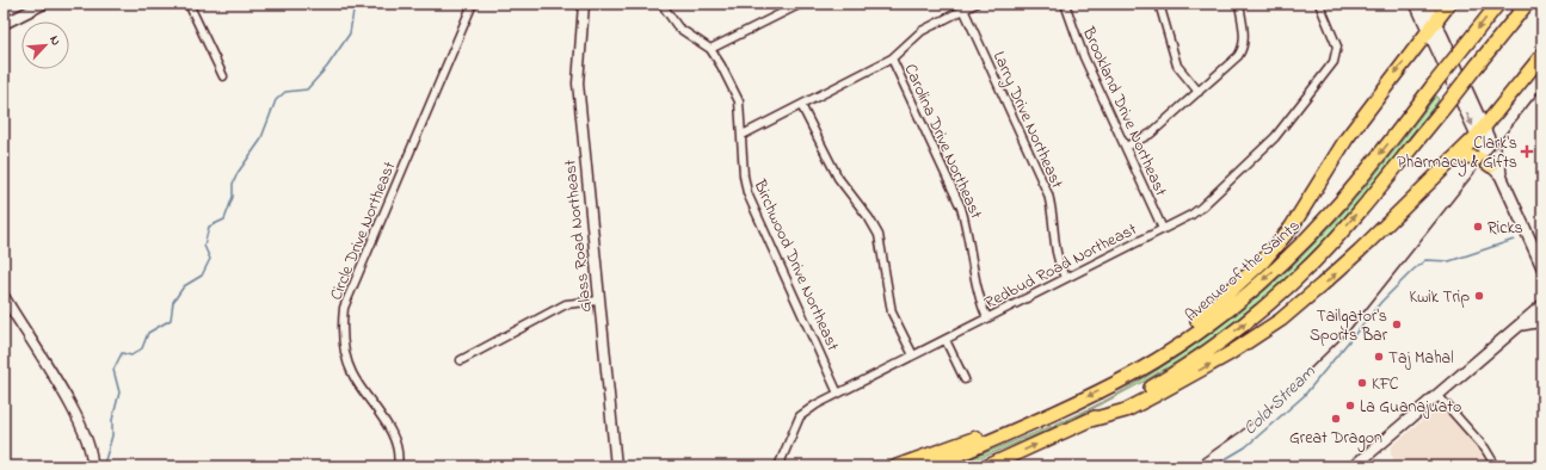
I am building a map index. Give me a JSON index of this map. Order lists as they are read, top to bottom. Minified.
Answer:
{"streets":{"highway":["Avenue of the Saints"],"street":["Brookland Drive Northeast","Larry Drive Northeast","Carolina Drive Northeast","Circle Drive Northeast","Glass Road Northeast","Birchwood Drive Northeast","Redbud Road Northeast"]},"crossings":[["Brookland Drive Northeast","Redbud Road Northeast"],["Larry Drive Northeast","Redbud Road Northeast"],["Carolina Drive Northeast","Redbud Road Northeast"],["Birchwood Drive Northeast","Redbud Road Northeast"]],"water":["Cold Stream"],"places":{"health":["Clark's Pharmacy & Gifts"],"other":["Ricks","Kwik Trip","Tailgator's Sports Bar","Taj Mahal","KFC","La Guanajuato","Great Dragon"]},"north":"top right"}
